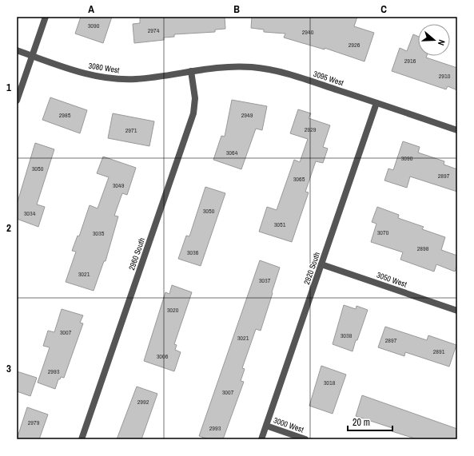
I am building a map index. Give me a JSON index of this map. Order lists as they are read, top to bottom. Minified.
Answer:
{"streets":{"street":["3080 West","3095 West","2960 South","2920 South","3050 West","3000 West"]},"crossings":[["3080 West","3095 West"],["3080 West","2960 South"],["3095 West","2960 South"],["3095 West","2920 South"],["2920 South","3050 West"],["2920 South","3000 West"]],"house_numbers":["3090","2974","2940","2926","2916","2910","2985","2949","2929","2971","3064","3090","3050","2897","3065","3049","3050","3034","3051","3070","3035","2898","3036","3021","3037","3020","3007","3038","3021","2897","2891","3006","2993","3018","3007","2992","2979","2993"],"scale_bar":"20 m","north":"right","grid":{"columns":["A","B","C"],"rows":["1","2","3"]}}
